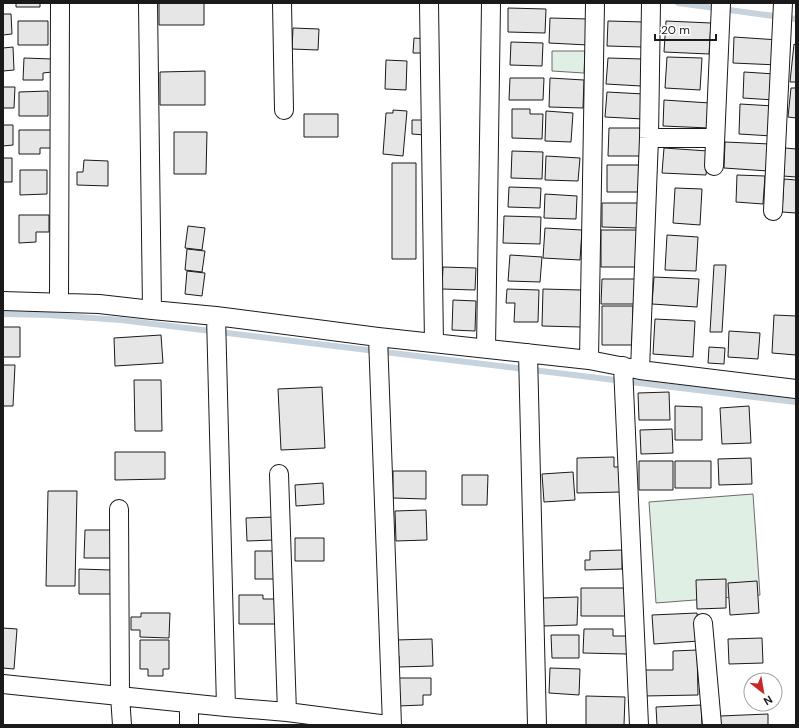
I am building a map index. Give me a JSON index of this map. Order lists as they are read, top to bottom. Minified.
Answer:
{"scale_bar":"20 m","north":"bottom right"}
